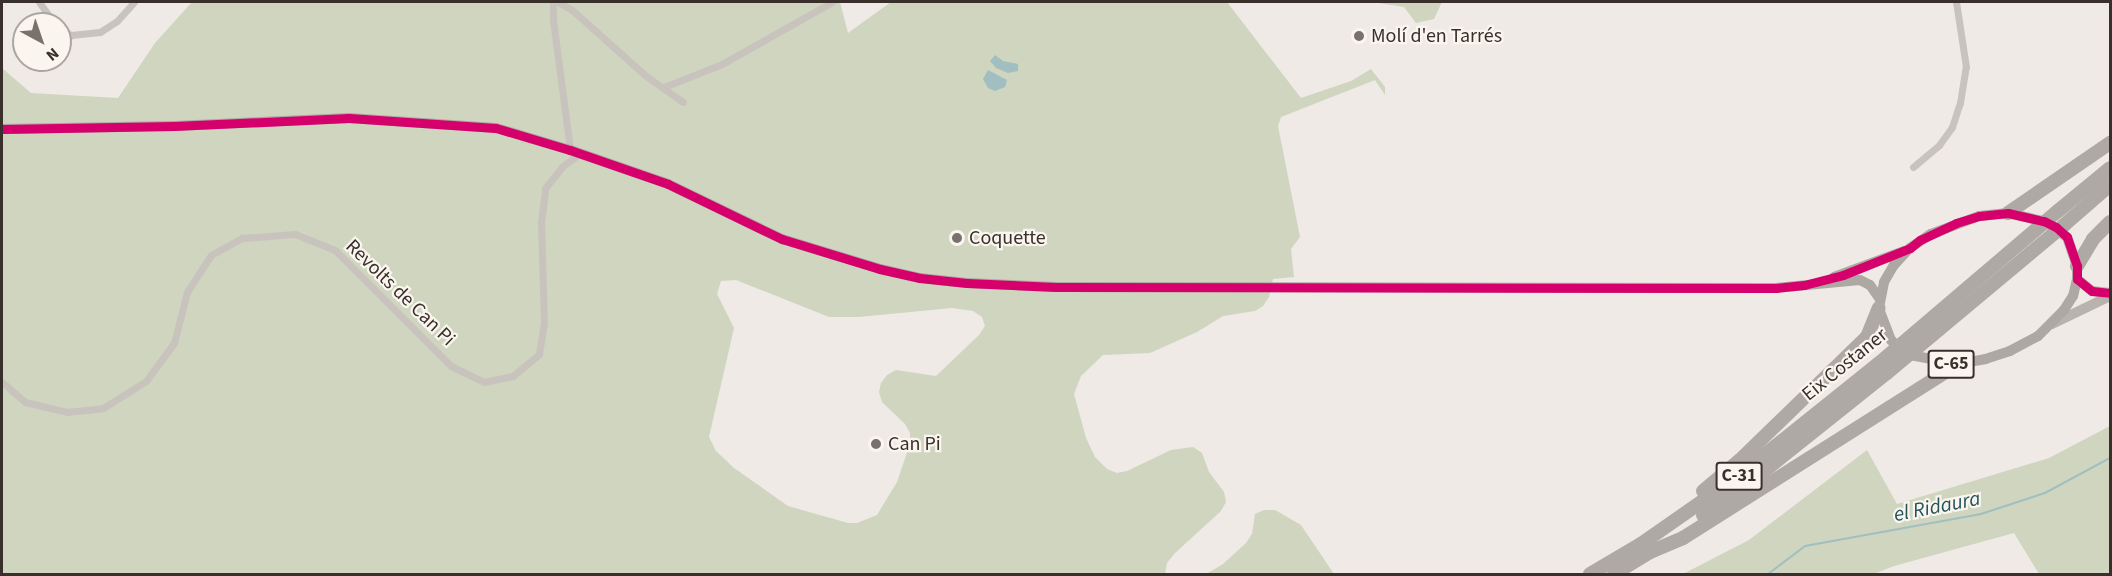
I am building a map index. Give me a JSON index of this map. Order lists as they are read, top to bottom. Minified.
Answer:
{"streets":{"highway":["C-65","Eix Costaner","C-31"],"street":["Revolts de Can Pi"]},"water":["el Ridaura"],"places":["Molí d'en Tarrés","Coquette","Can Pi"],"north":"bottom right"}
